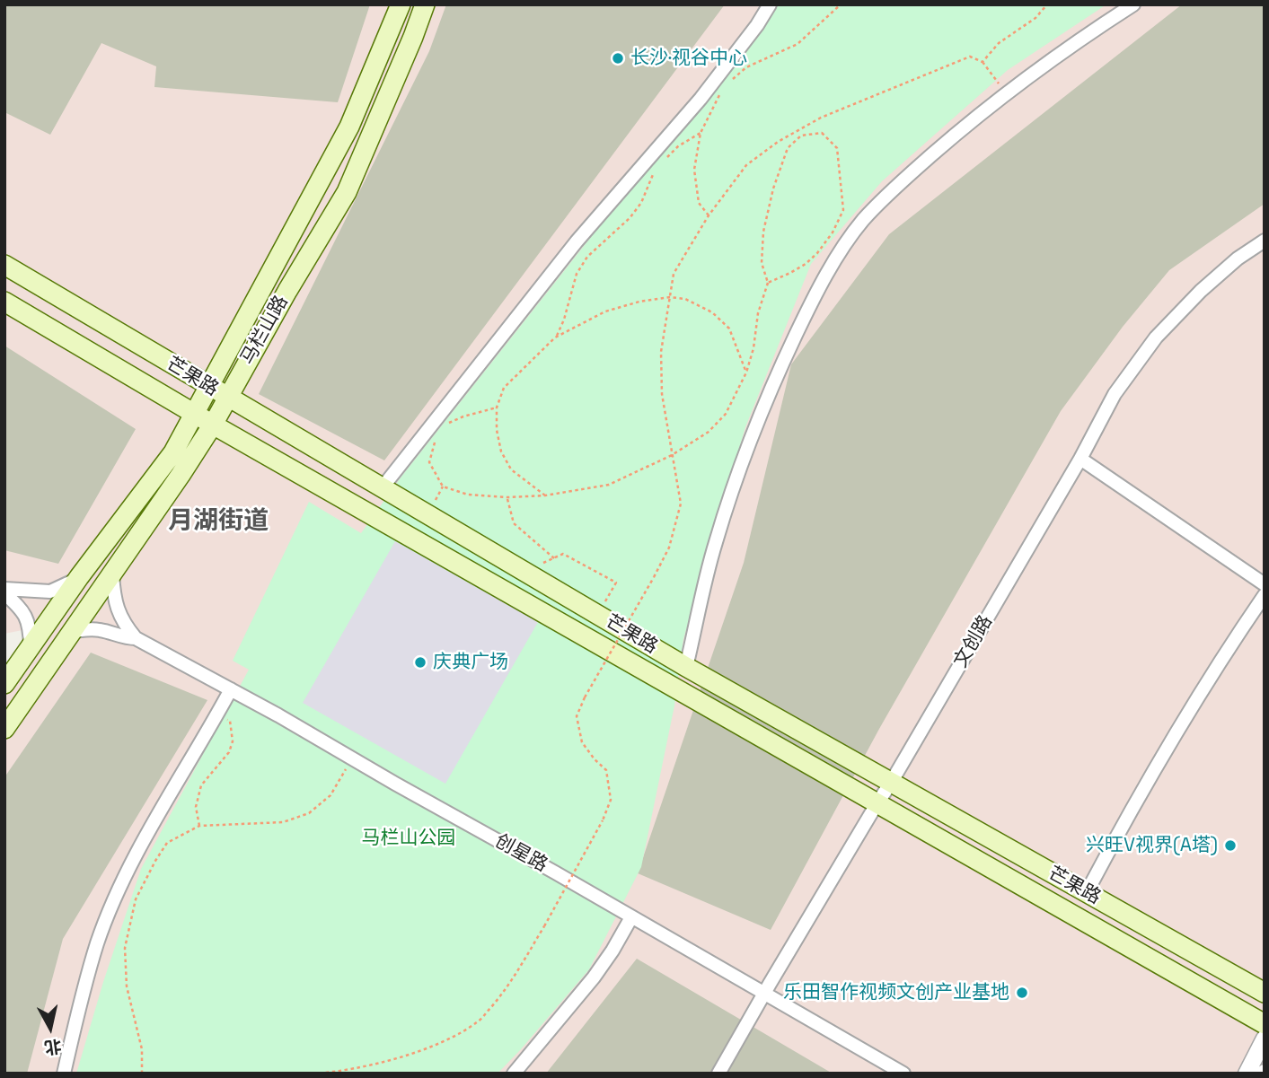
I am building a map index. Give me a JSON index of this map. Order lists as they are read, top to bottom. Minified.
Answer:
{"streets":{"main road":["马栏山路","芒果路"],"street":["文创路","创星路"]},"crossings":[["马栏山路","芒果路"],["芒果路","文创路"],["文创路","创星路"]],"districts":["月湖街道"],"parks":["马栏山公园"],"places":["长沙·视谷中心","庆典广场","兴旺V视界(A塔)","乐田智作视频文创产业基地"],"north":"bottom"}
